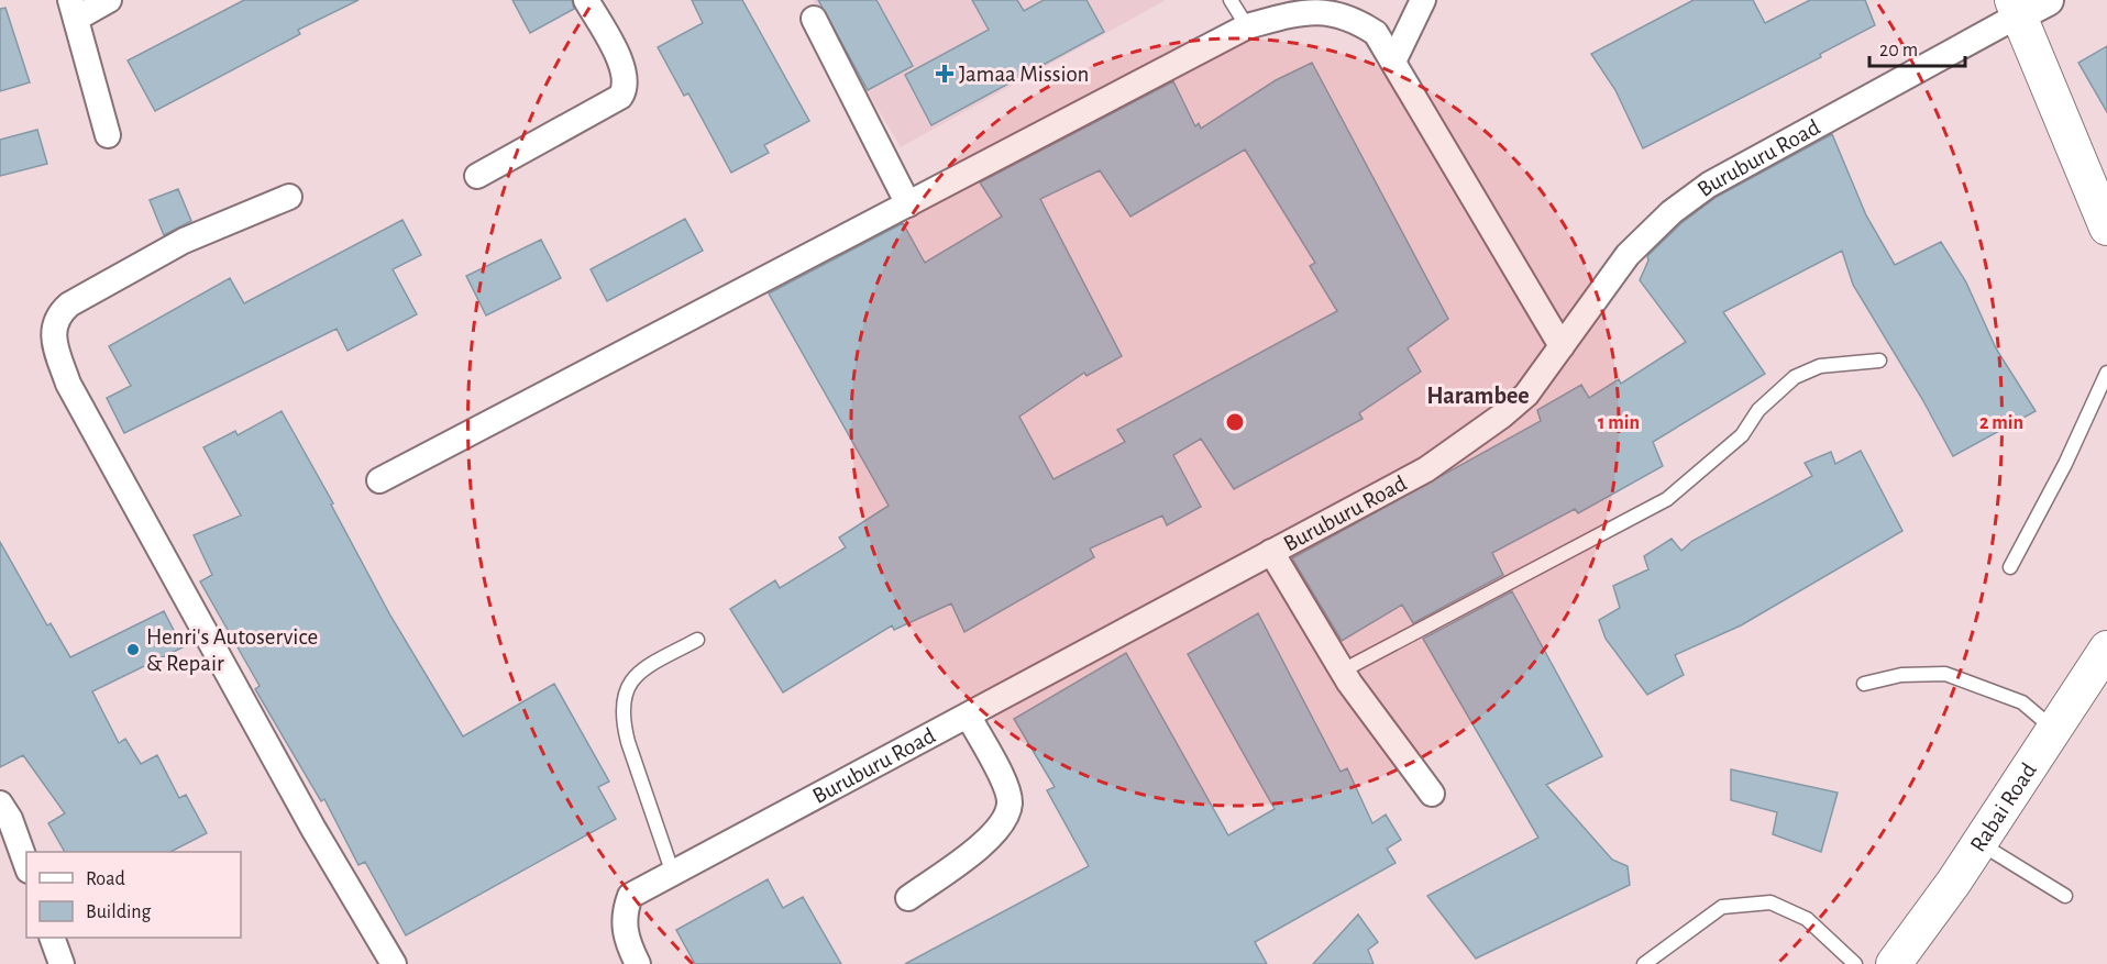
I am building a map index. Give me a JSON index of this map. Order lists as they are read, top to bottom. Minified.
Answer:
{"streets":{"main road":["Rabai Road"],"street":["Buruburu Road"]},"districts":["Harambee"],"places":{"health":["Jamaa Mission"],"other":["Henri's Autoservice & Repair"]},"legend":["Road","Building"],"scale_bar":"20 m","rings":["1 min","2 min"]}
